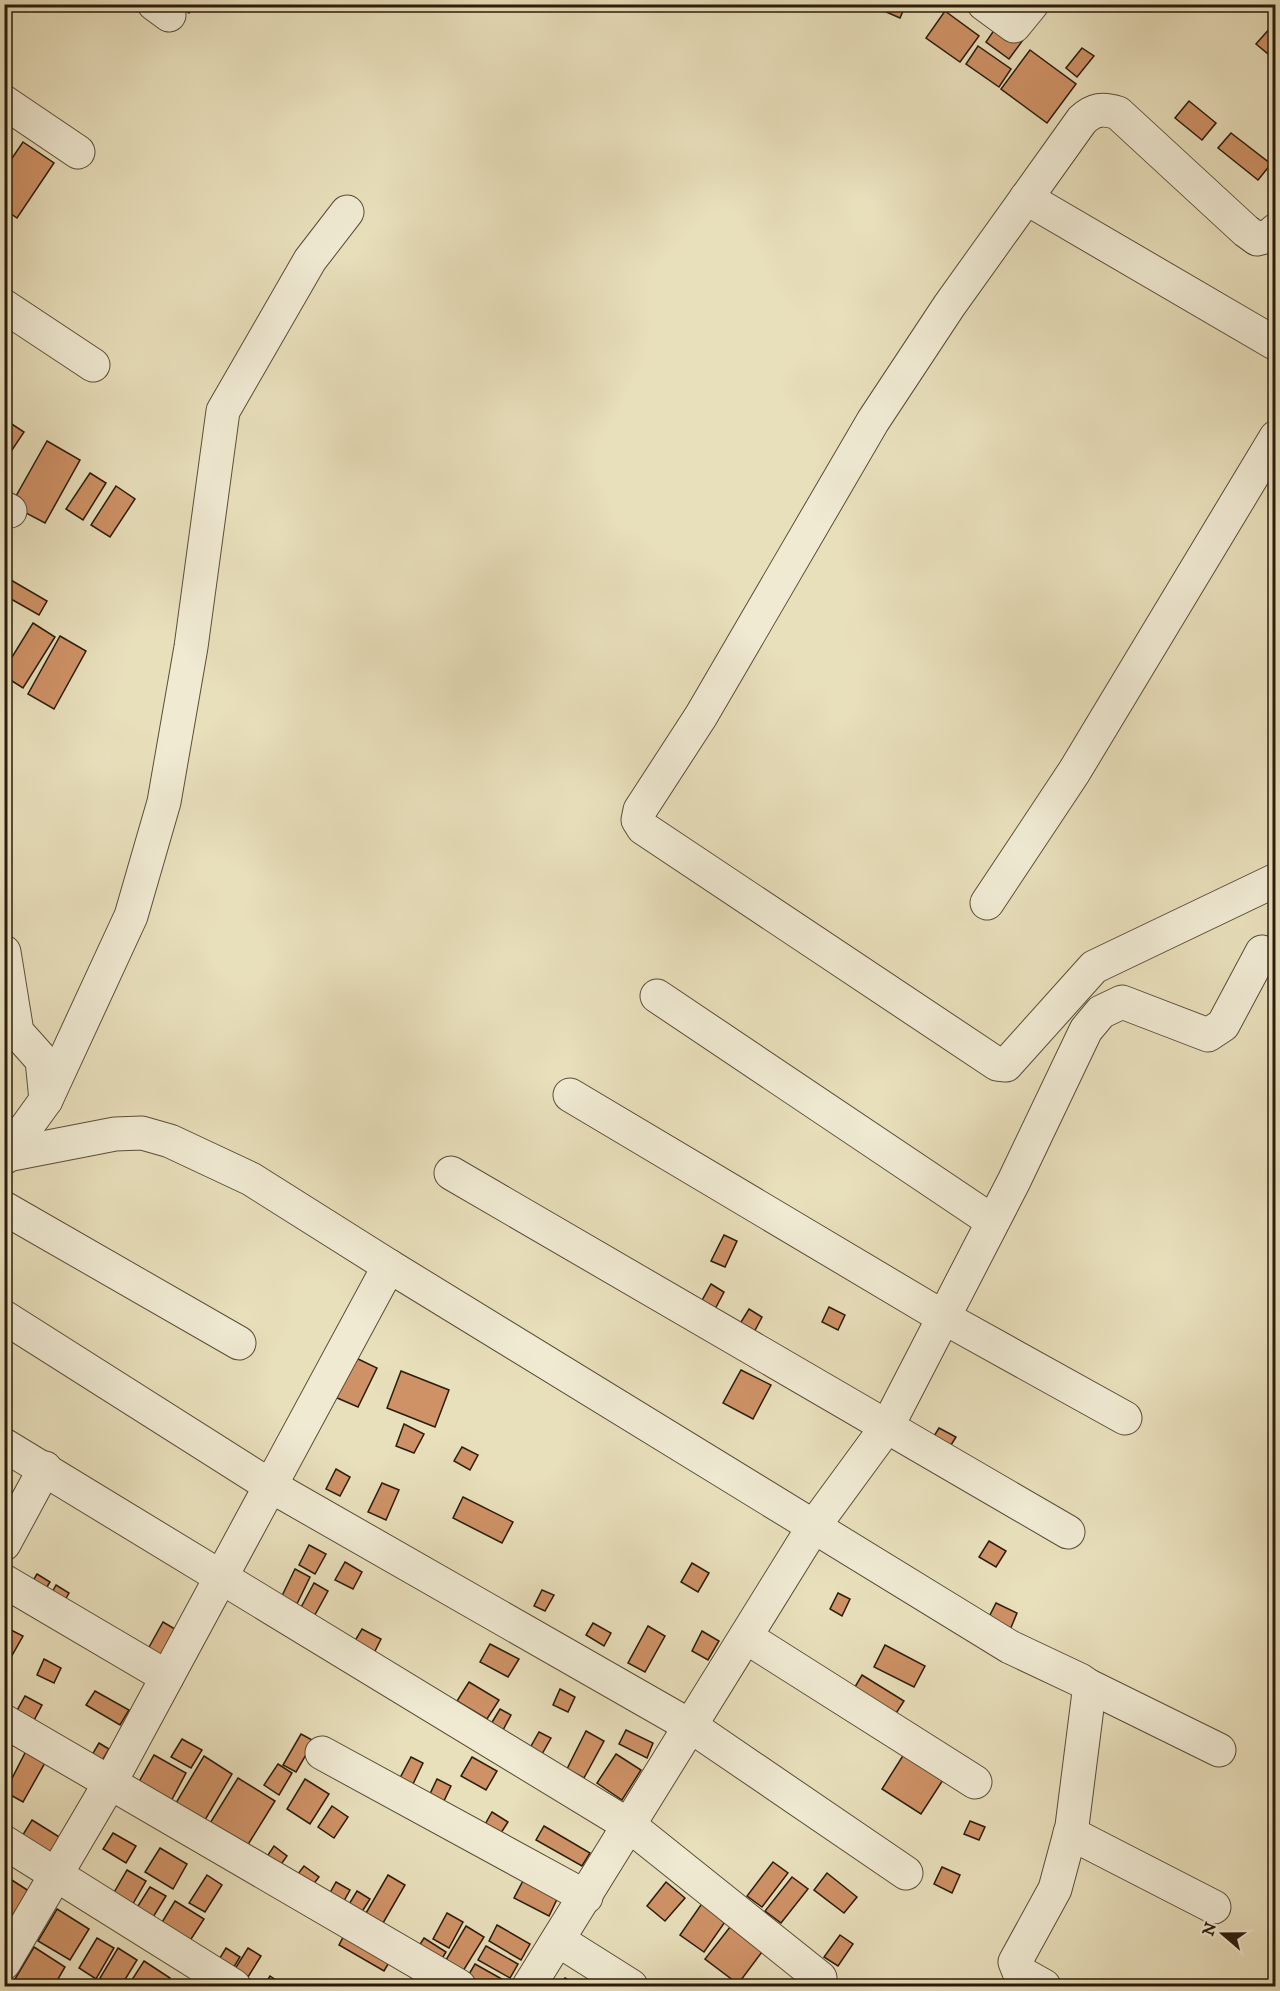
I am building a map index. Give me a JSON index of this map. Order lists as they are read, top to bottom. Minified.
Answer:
{"north":"left"}
